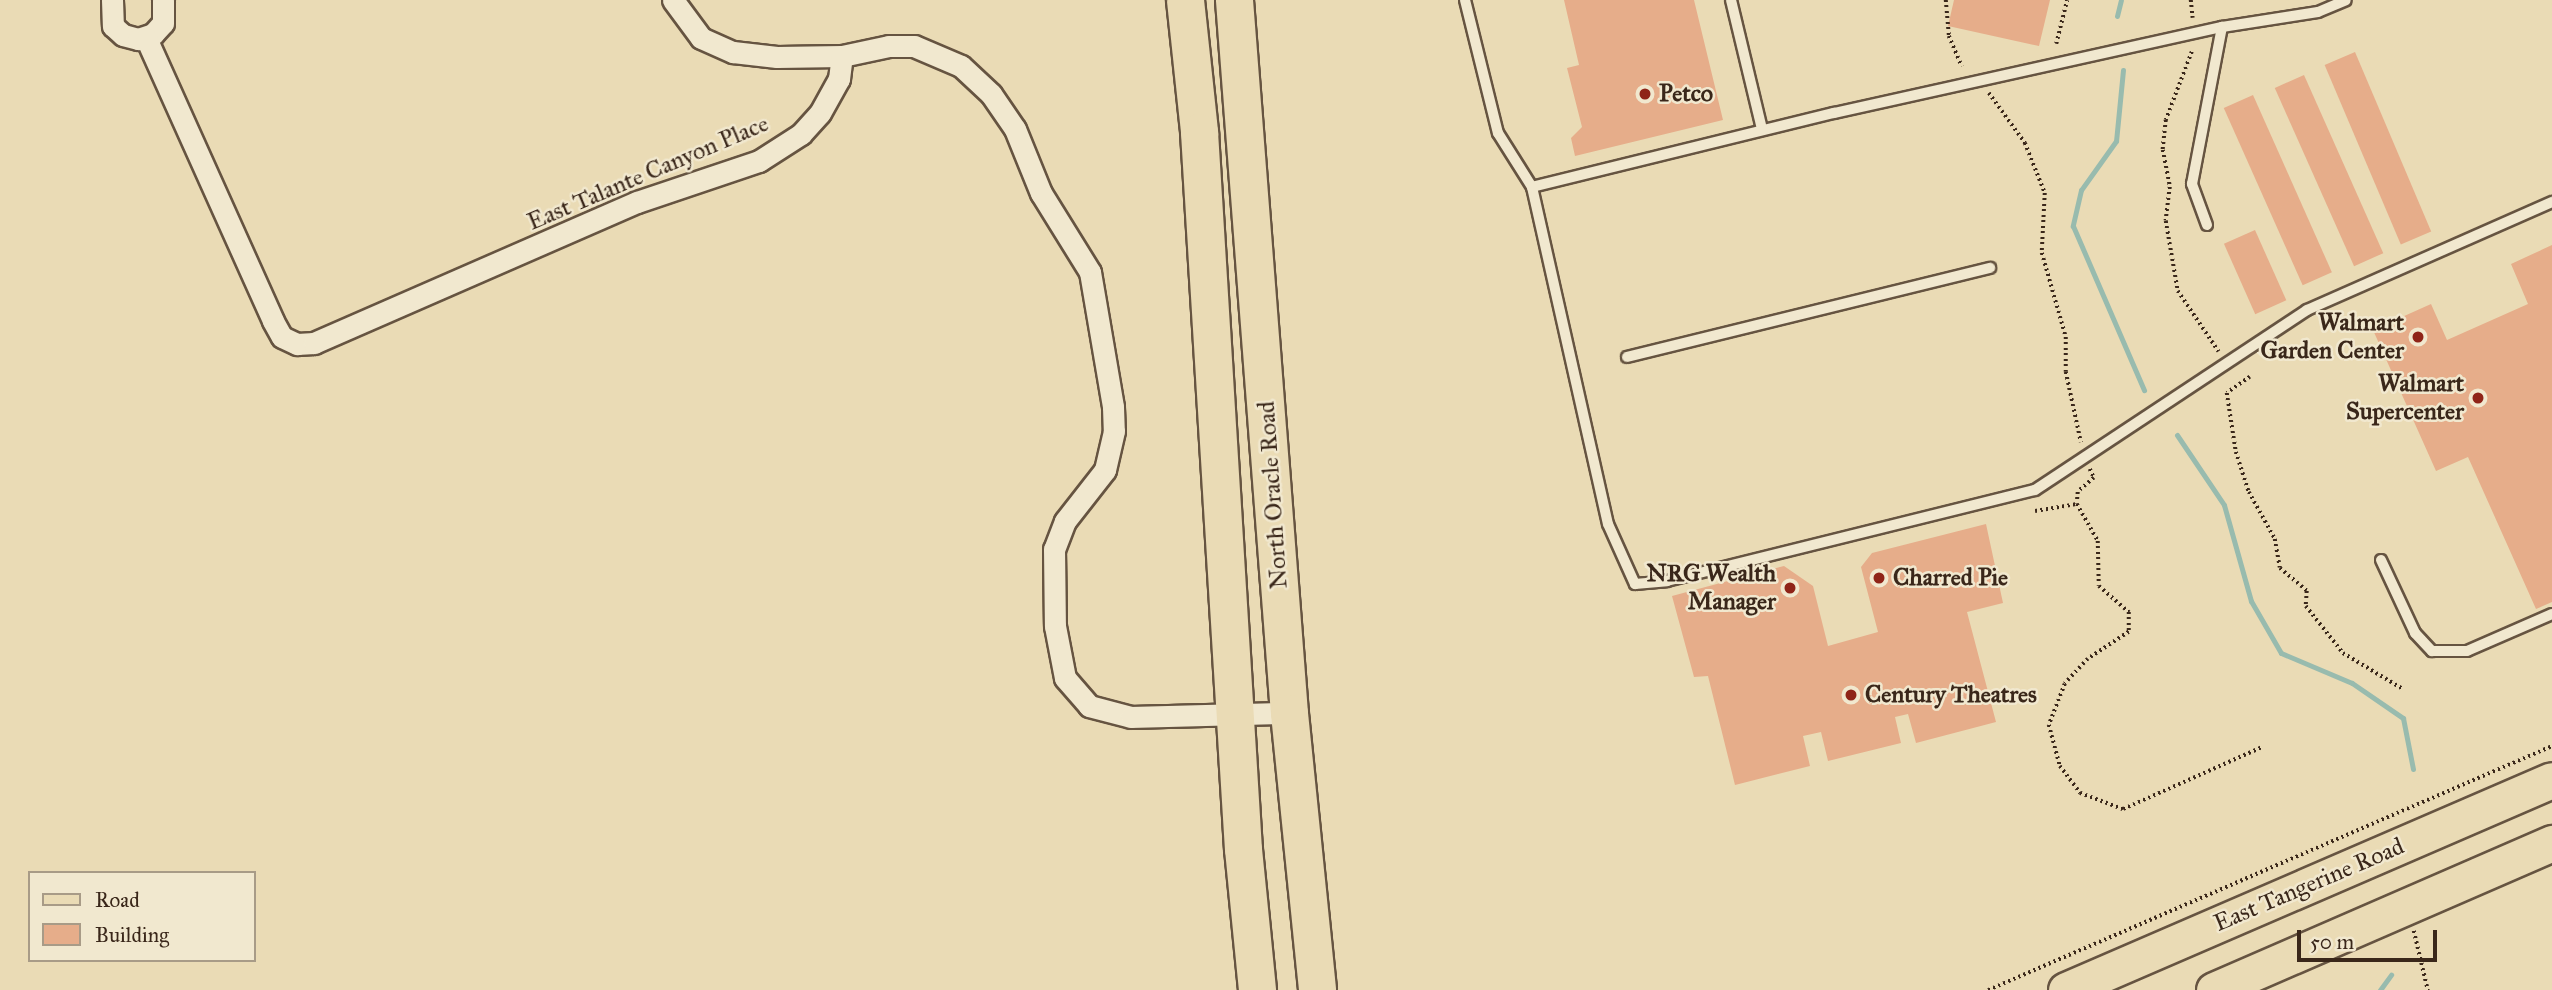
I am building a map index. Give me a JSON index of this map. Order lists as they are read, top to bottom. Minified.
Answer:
{"streets":{"highway":["North Oracle Road"],"main road":["East Tangerine Road"],"street":["East Talante Canyon Place"]},"places":["Petco","Walmart Garden Center","Walmart Supercenter","Charred Pie","NRG Wealth Manager","Century Theatres"],"legend":["Road","Building"],"scale_bar":"50 m"}
